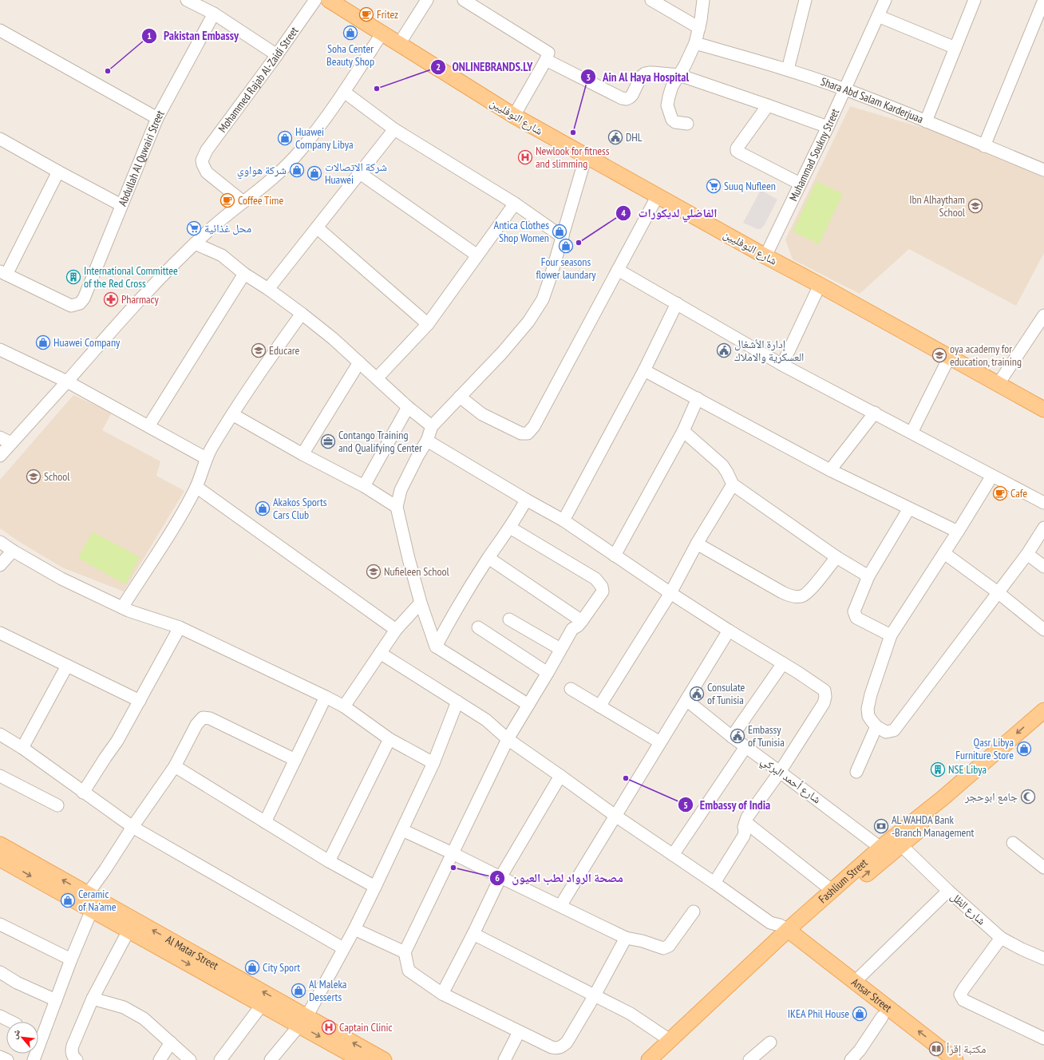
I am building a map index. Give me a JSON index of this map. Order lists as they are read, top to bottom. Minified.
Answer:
{"streets":{"main road":["شارع النوفليين","Fashlium Street","Al Matar Street","Ansar Street"],"street":["Mohammed Rajab Al-Zaidi Street","Shara Abd Salam Karderjuaa","Muhammad Soukny Street","Abdullah Al Quwairi Street","شارع أحمد البركي","شارع الظل"]},"crossings":[["Shara Abd Salam Karderjuaa","Muhammad Soukny Street"],["شارع النوفليين","Muhammad Soukny Street"],["شارع أحمد البركي","Fashlium Street"],["Fashlium Street","شارع الظل"],["Fashlium Street","Ansar Street"]],"places":{"cafe":["Fritez","Coffee Time","Cafe"],"shop":["Soha Center Beauty Shop","Huawei Company Libya","شركة هواوي","شركة الاتصالات Huawei","Antica Clothes Shop Women","Four seasons flower laundary","Huawei Company","Akakos Sports Cars Club","Qasr Libya Furniture Store","Ceramic of Na’ame","City Sport","Al Maleka Desserts","IKEA Phil House"],"other":["Pakistan Embassy","ONLINEBRANDS.LY","Ain Al Haya Hospital","الفاضلي لديكورات","Embassy of India","مصحة الرواد لطب العيون"],"public building":["DHL","إدارة الأشغال العسكرية والاملاك","Consulate of Tunisia","Embassy of Tunisia"],"hospital":["Newlook for fitness and slimming","Captain Clinic"],"supermarket":["Suuq Nufleen","محل غذائية"],"school or university":["Ibn Alhaytham School","Educare","oya academy for education, training","School","Nufieleen School"],"building":["International Committee of the Red Cross","NSE Libya"],"pharmacy":["Pharmacy"],"office":["Contango Training and Qualifying Center"],"mosque":["جامع ابوحجر"],"bank":["AL WAHDA Bank -Branch Management"],"library":["مكتبة إقرأ"]},"north":"top left"}
